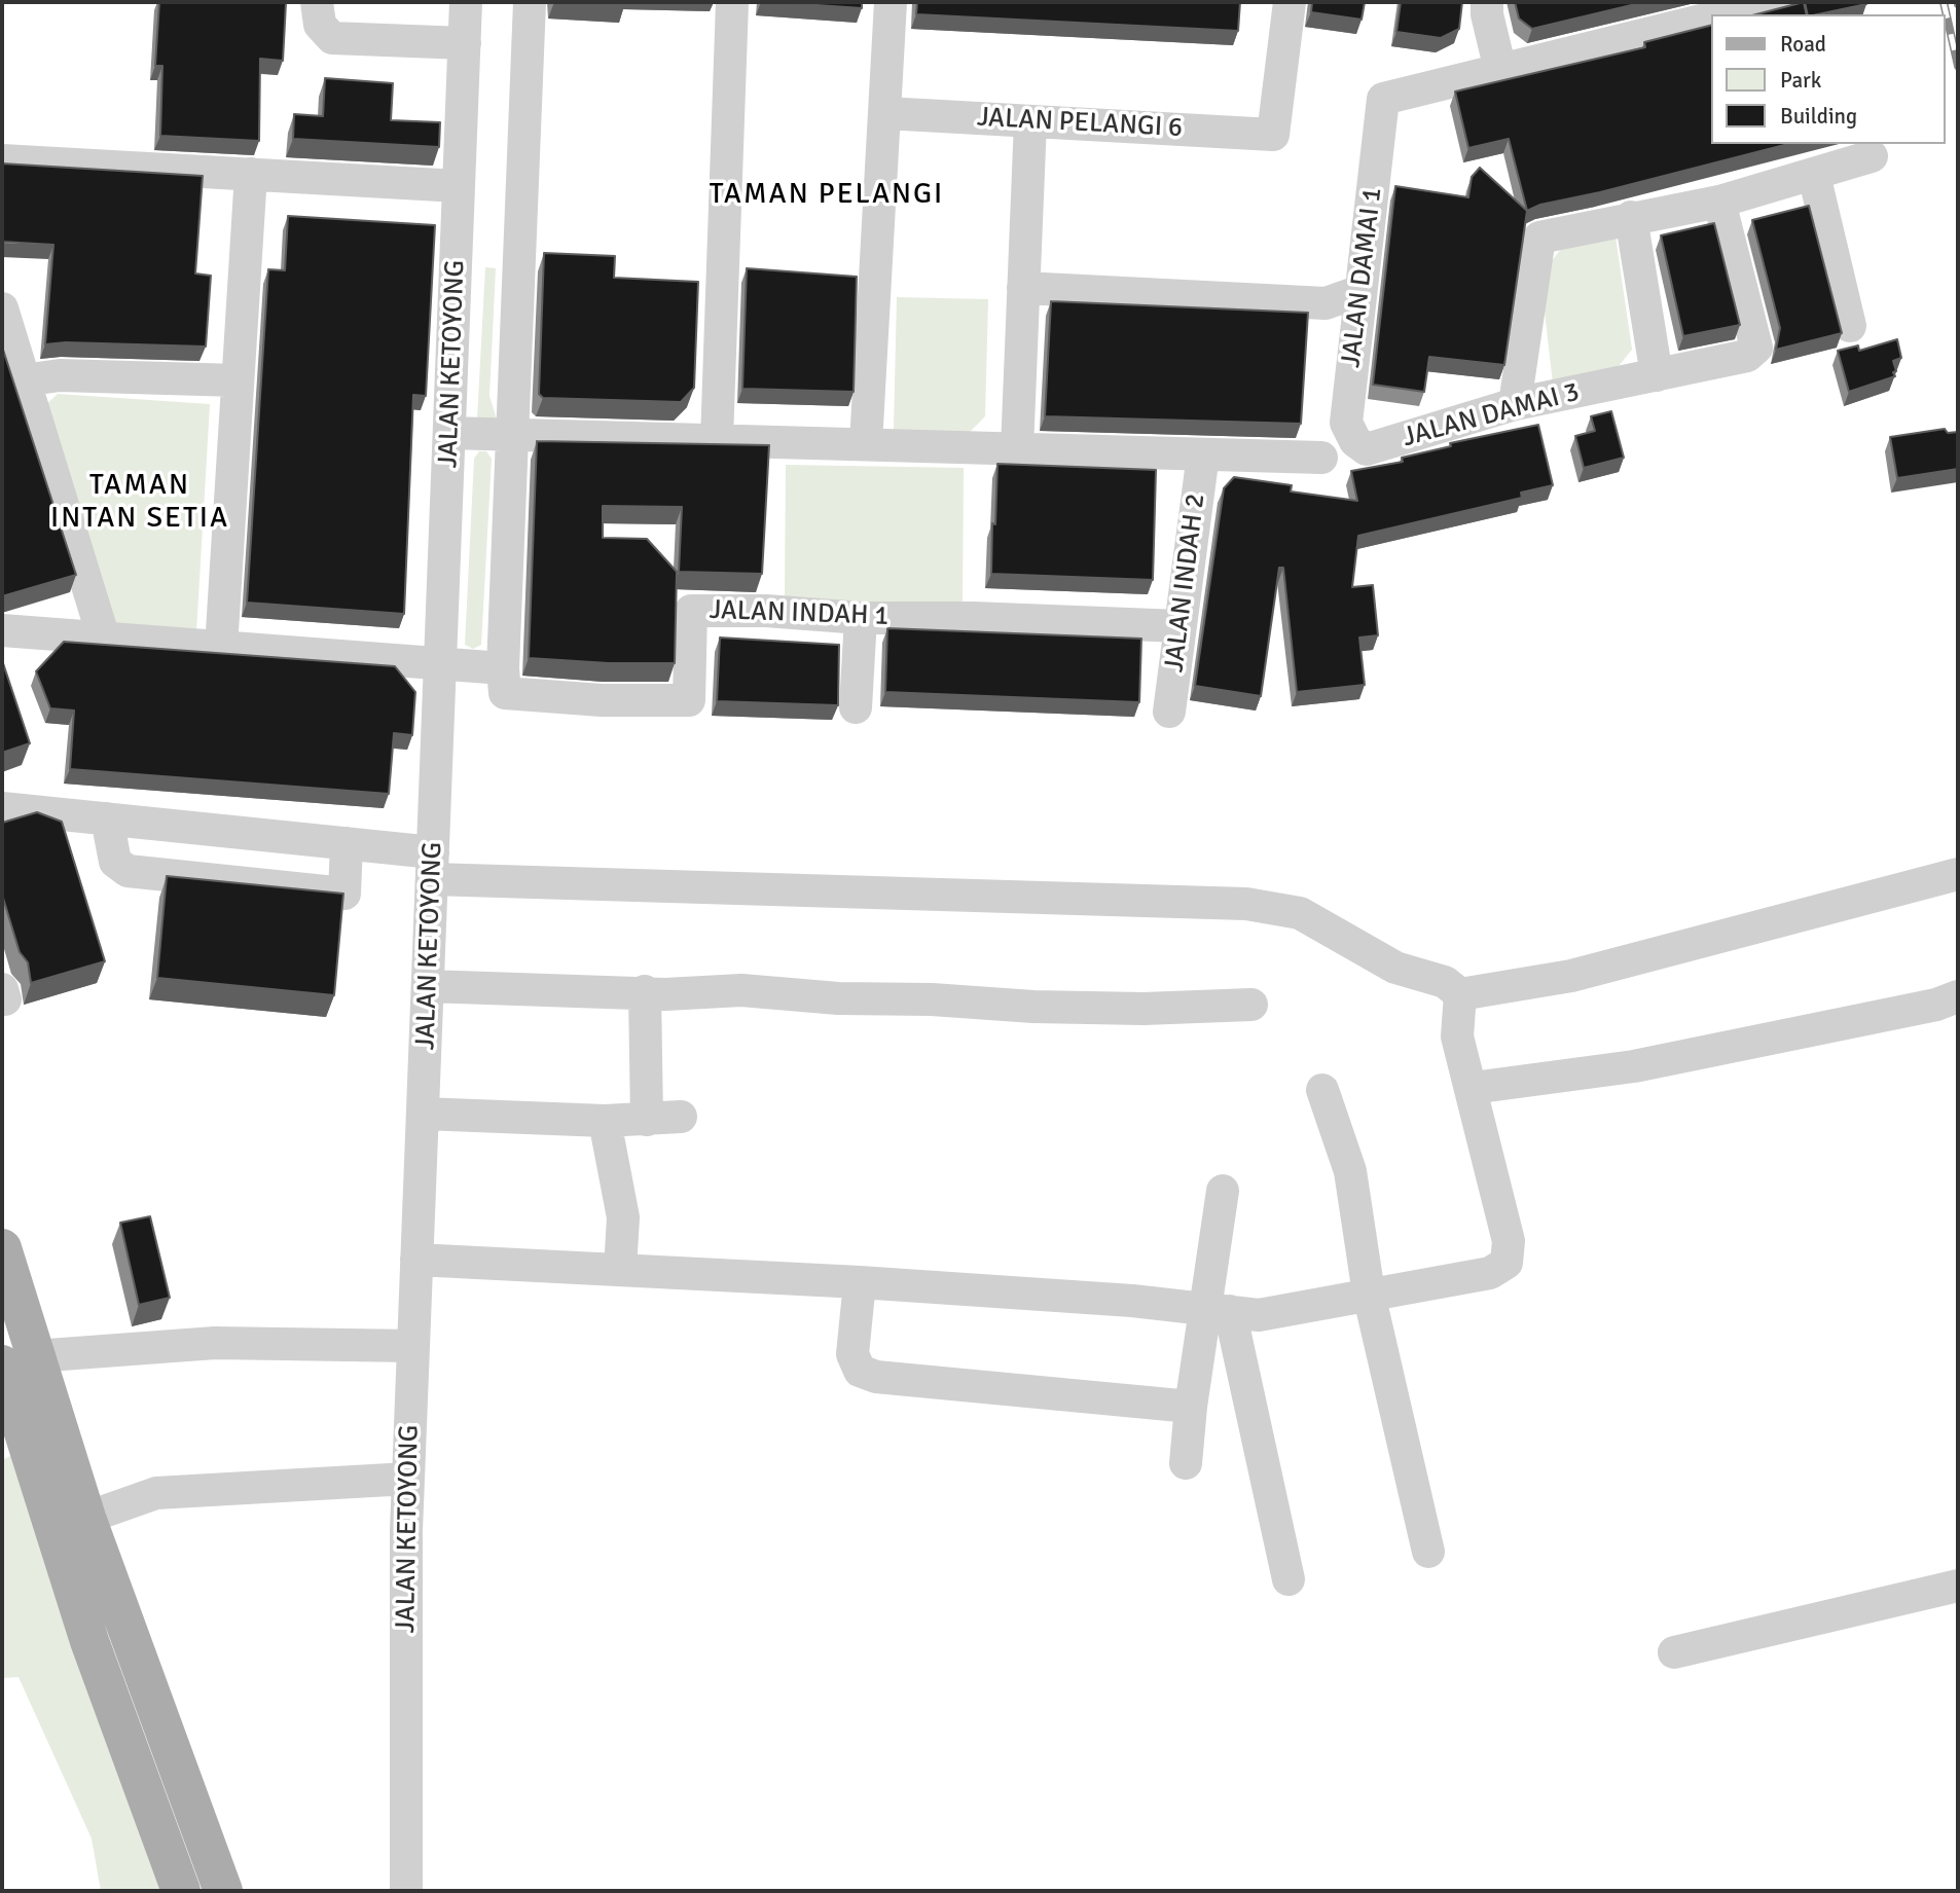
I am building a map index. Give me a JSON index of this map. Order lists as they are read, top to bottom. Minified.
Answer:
{"streets":{"street":["JALAN PELANGI 6","JALAN DAMAI 1","JALAN KETOYONG","JALAN DAMAI 3","JALAN INDAH 2","JALAN INDAH 1"]},"crossings":[["JALAN DAMAI 1","JALAN DAMAI 3"],["JALAN INDAH 2","JALAN INDAH 1"]],"districts":["TAMAN PELANGI","TAMAN INTAN SETIA"],"legend":["Road","Park","Building"]}
